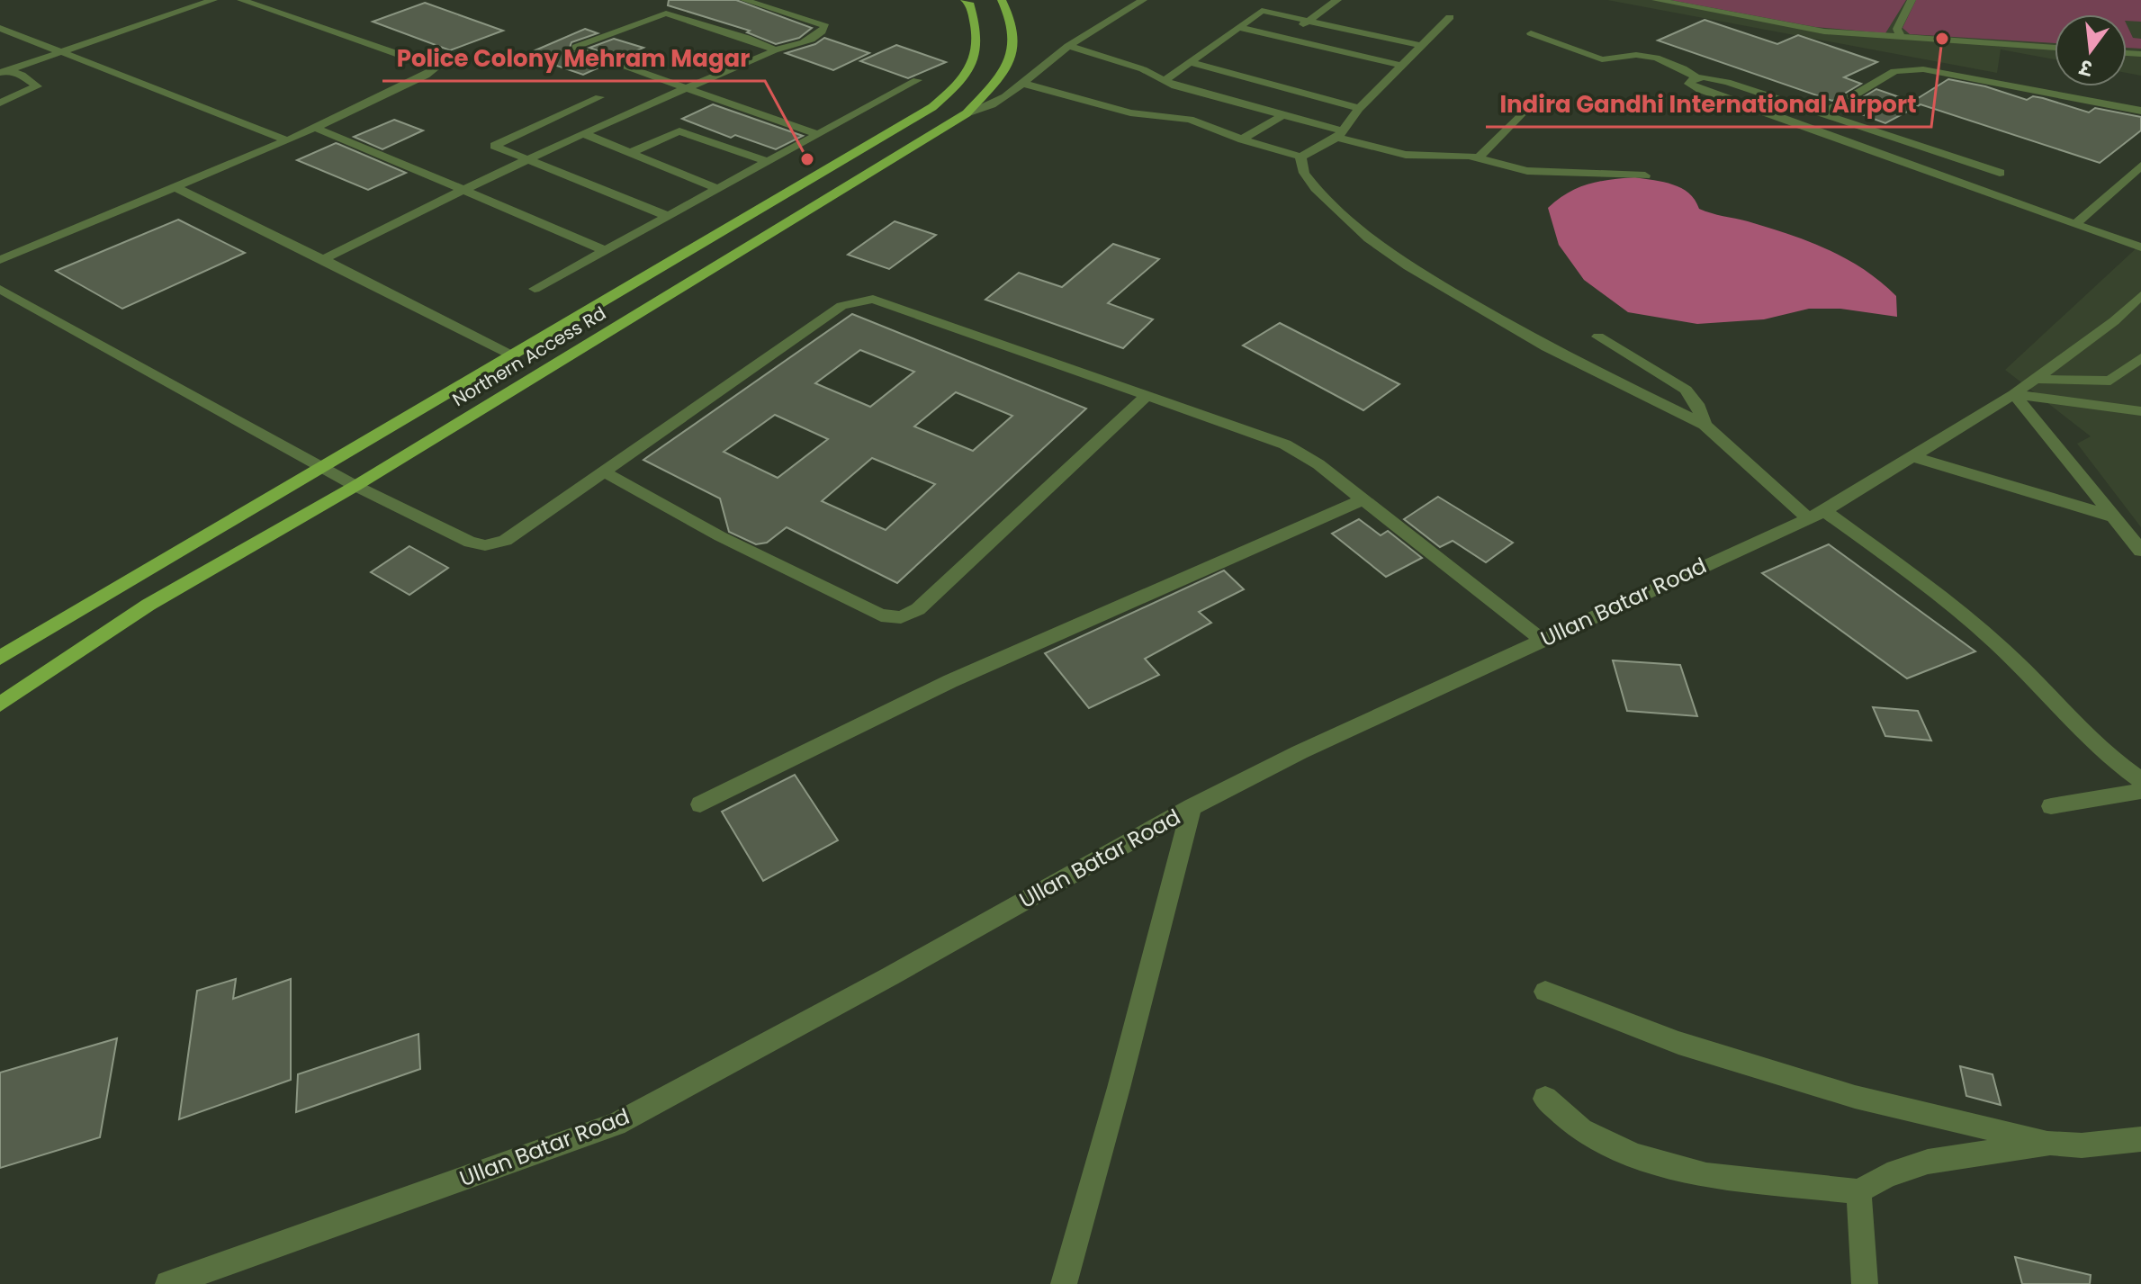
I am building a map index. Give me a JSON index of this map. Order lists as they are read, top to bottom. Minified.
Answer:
{"streets":{"main road":["Northern Access Rd"],"street":["Ullan Batar Road"]},"places":["Indira Gandhi International Airport","Police Colony Mehram Magar"],"north":"bottom"}
